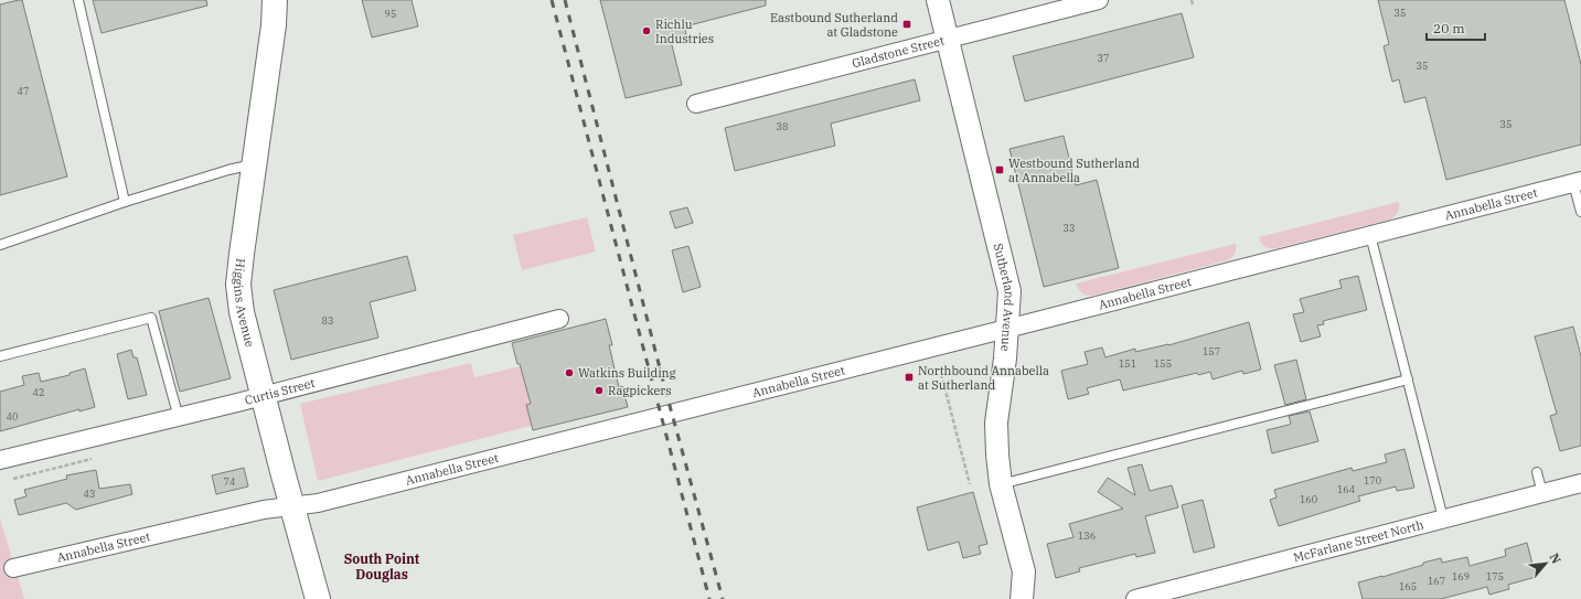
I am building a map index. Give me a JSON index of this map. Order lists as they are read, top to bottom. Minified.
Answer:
{"streets":{"main road":["Higgins Avenue"],"street":["Gladstone Street","Annabella Street","Sutherland Avenue","Curtis Street","McFarlane Street North"]},"crossings":[["Gladstone Street","Sutherland Avenue"],["Annabella Street","Sutherland Avenue"],["Annabella Street","Higgins Avenue"],["Higgins Avenue","Curtis Street"]],"districts":["South Point Douglas"],"places":{"transit":["Eastbound Sutherland at Gladstone","Westbound Sutherland at Annabella","Northbound Annabella at Sutherland"],"other":["Richlu Industries","Watkins Building","Ragpickers"]},"house_numbers":["35","95","37","35","47","35","38","33","83","157","151","155","42","40","170","74","164","43","160","136","169","175","167","165"],"scale_bar":"20 m","north":"top right"}
